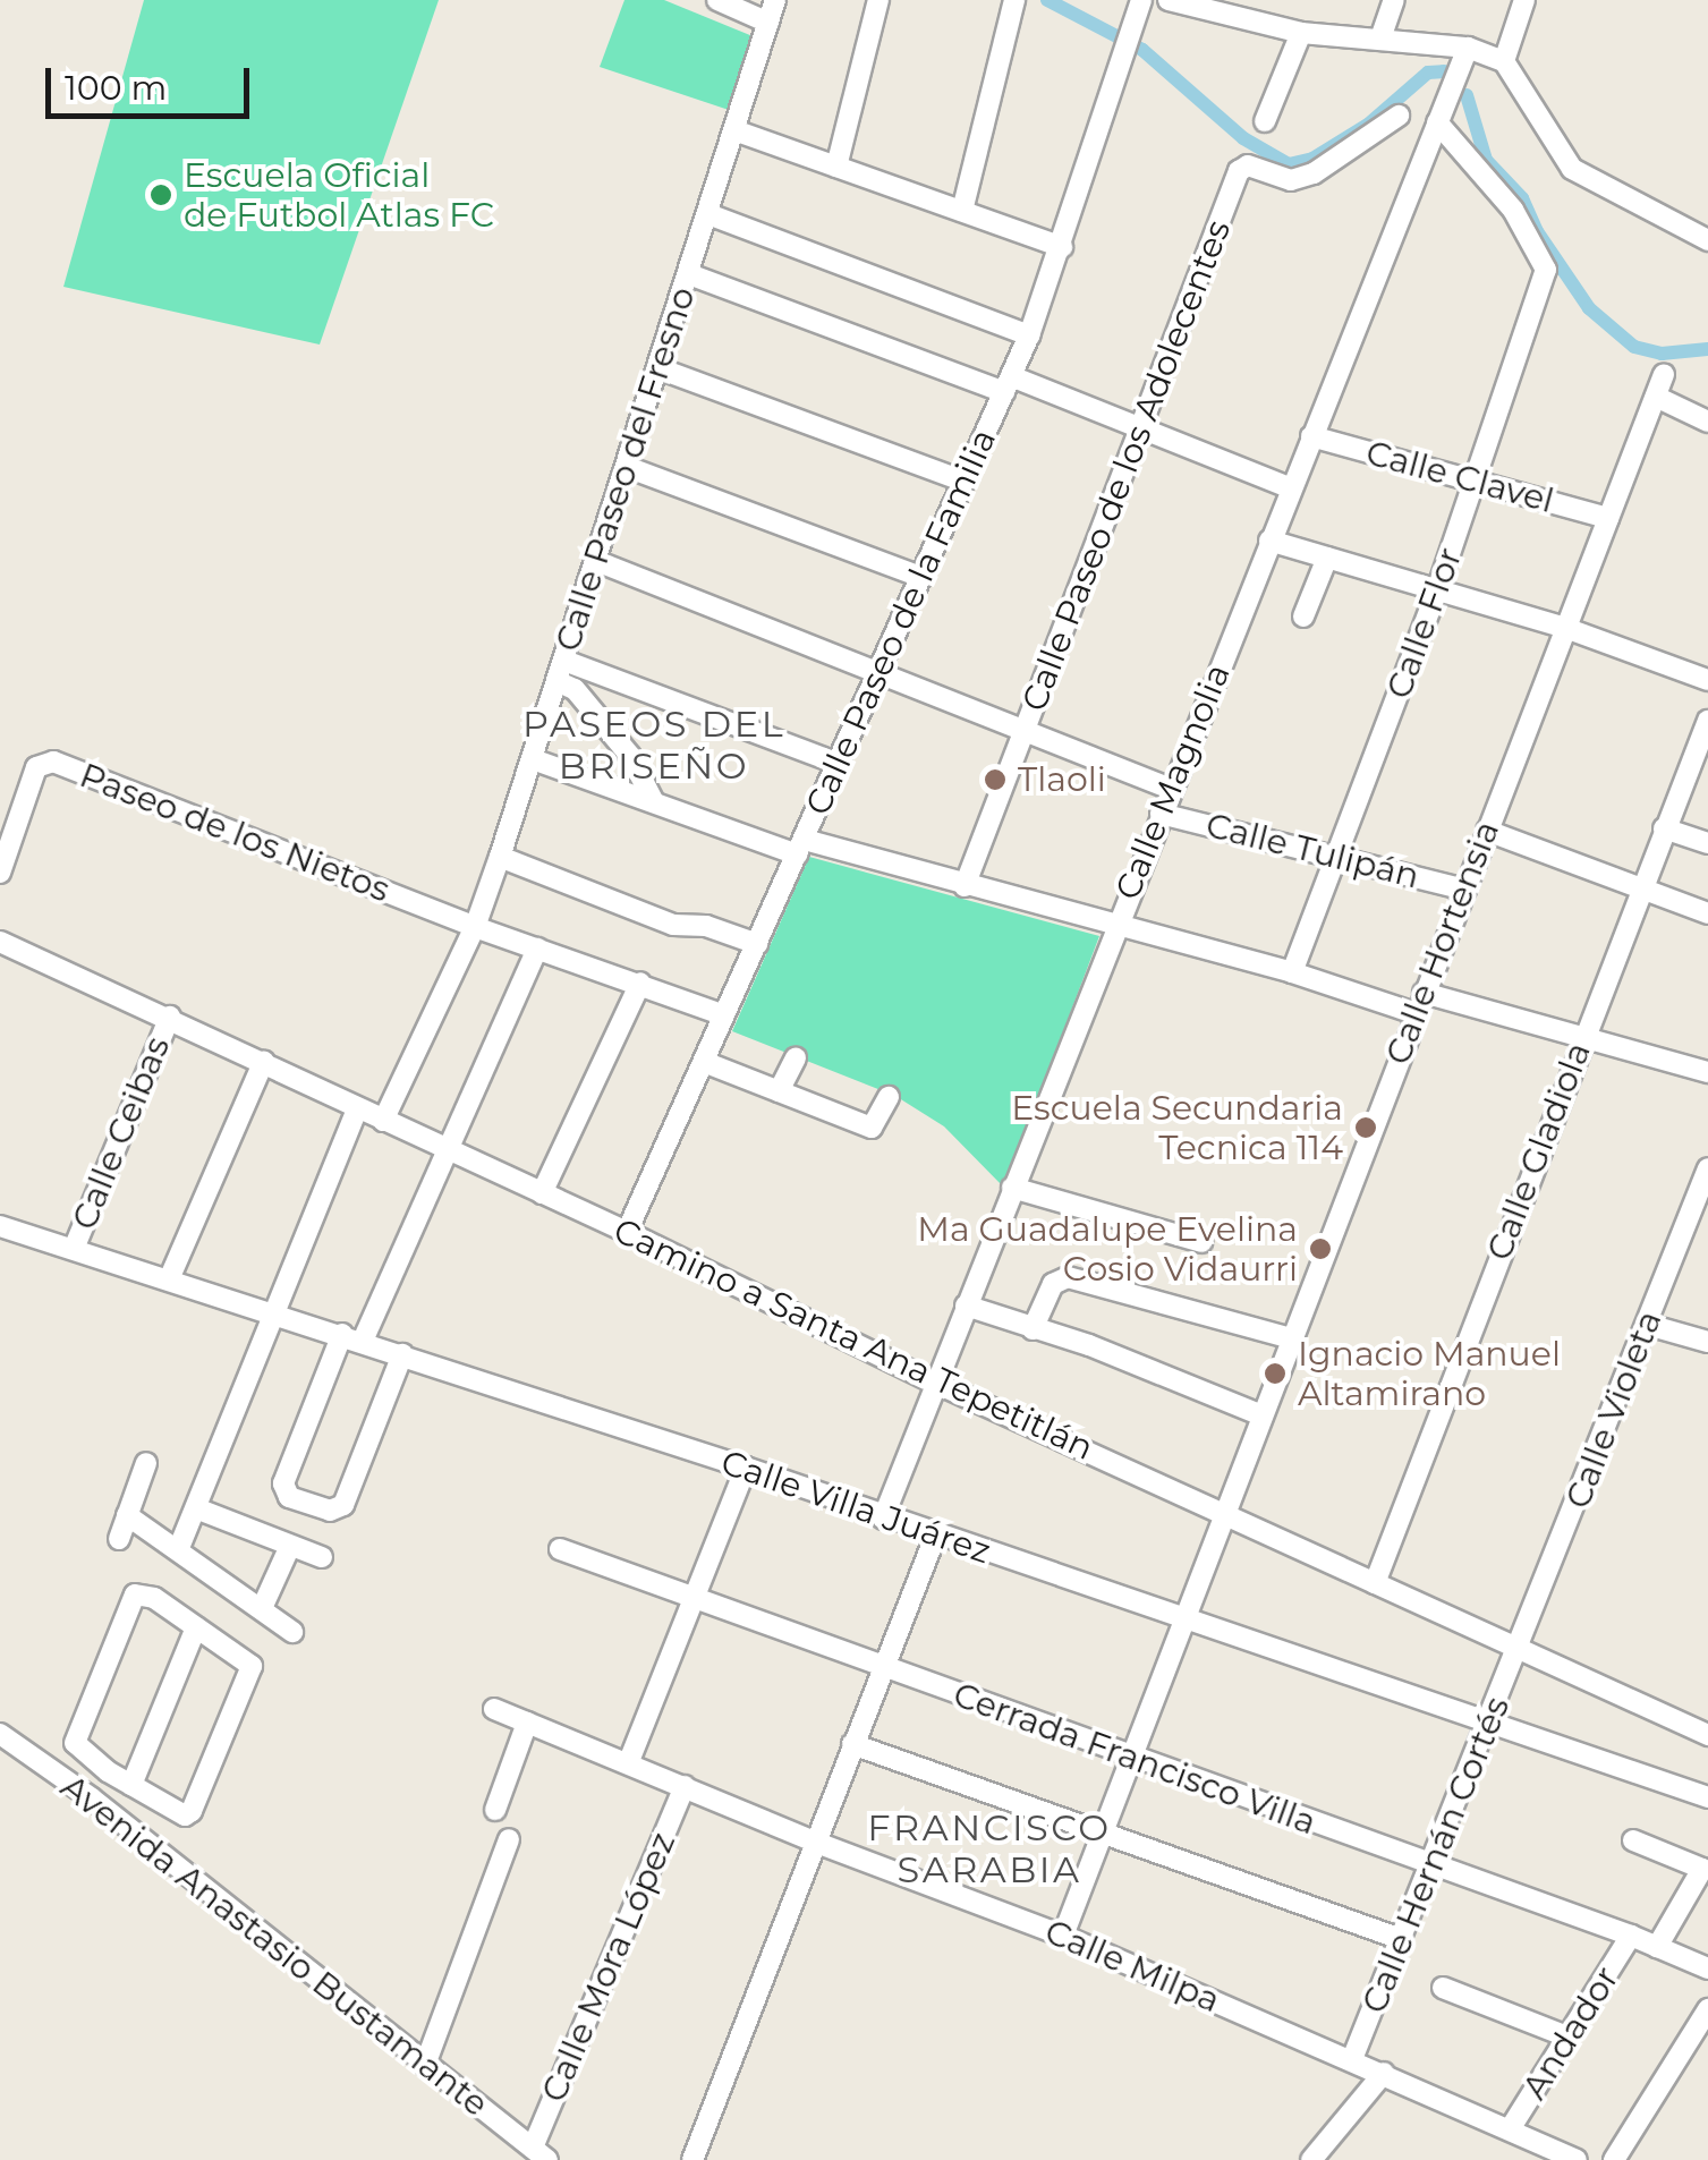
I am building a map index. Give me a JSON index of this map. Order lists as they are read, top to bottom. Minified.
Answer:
{"streets":{"street":["Calle Paseo de los Adolecentes","Calle Paseo del Fresno","Calle Clavel","Calle Paseo de la Familia","Calle Flor","Calle Magnolia","Paseo de los Nietos","Calle Tulipán","Calle Hortensia","Calle Ceibas","Calle Gladiola","Camino a Santa Ana Tepetitlán","Calle Violeta","Calle Villa Juárez","Cerrada Francisco Villa","Calle Hernán Cortés","Avenida Anastasio Bustamante","Calle Milpa","Calle Mora López","Andador"]},"crossings":[["Calle Paseo de los Adolecentes","Calle Tulipán"],["Calle Paseo del Fresno","Paseo de los Nietos"],["Calle Paseo del Fresno","Calle Tulipán"],["Calle Paseo del Fresno","Camino a Santa Ana Tepetitlán"],["Calle Clavel","Calle Flor"],["Calle Clavel","Calle Magnolia"],["Calle Clavel","Calle Hortensia"],["Calle Paseo de la Familia","Calle Tulipán"],["Calle Paseo de la Familia","Camino a Santa Ana Tepetitlán"],["Calle Flor","Calle Magnolia"],["Calle Flor","Calle Tulipán"],["Calle Magnolia","Calle Tulipán"],["Calle Magnolia","Camino a Santa Ana Tepetitlán"],["Calle Magnolia","Calle Villa Juárez"],["Calle Tulipán","Calle Hortensia"],["Calle Hortensia","Camino a Santa Ana Tepetitlán"],["Calle Hortensia","Calle Villa Juárez"],["Calle Hortensia","Cerrada Francisco Villa"],["Calle Hortensia","Calle Milpa"],["Calle Ceibas","Camino a Santa Ana Tepetitlán"],["Calle Ceibas","Calle Villa Juárez"],["Calle Gladiola","Camino a Santa Ana Tepetitlán"],["Camino a Santa Ana Tepetitlán","Calle Violeta"],["Camino a Santa Ana Tepetitlán","Calle Hernán Cortés"],["Calle Violeta","Calle Hernán Cortés"],["Calle Villa Juárez","Calle Hernán Cortés"],["Cerrada Francisco Villa","Calle Hernán Cortés"],["Cerrada Francisco Villa","Andador"],["Calle Hernán Cortés","Calle Milpa"],["Avenida Anastasio Bustamante","Calle Mora López"],["Calle Milpa","Calle Mora López"],["Calle Milpa","Andador"]],"districts":["PASEOS DEL BRISEÑO","FRANCISCO SARABIA"],"places":["Escuela Oficial de Futbol Atlas FC","Tlaoli","Escuela Secundaria Tecnica 114","Ma Guadalupe Evelina Cosio Vidaurri","Ignacio Manuel Altamirano"],"scale_bar":"100 m"}
